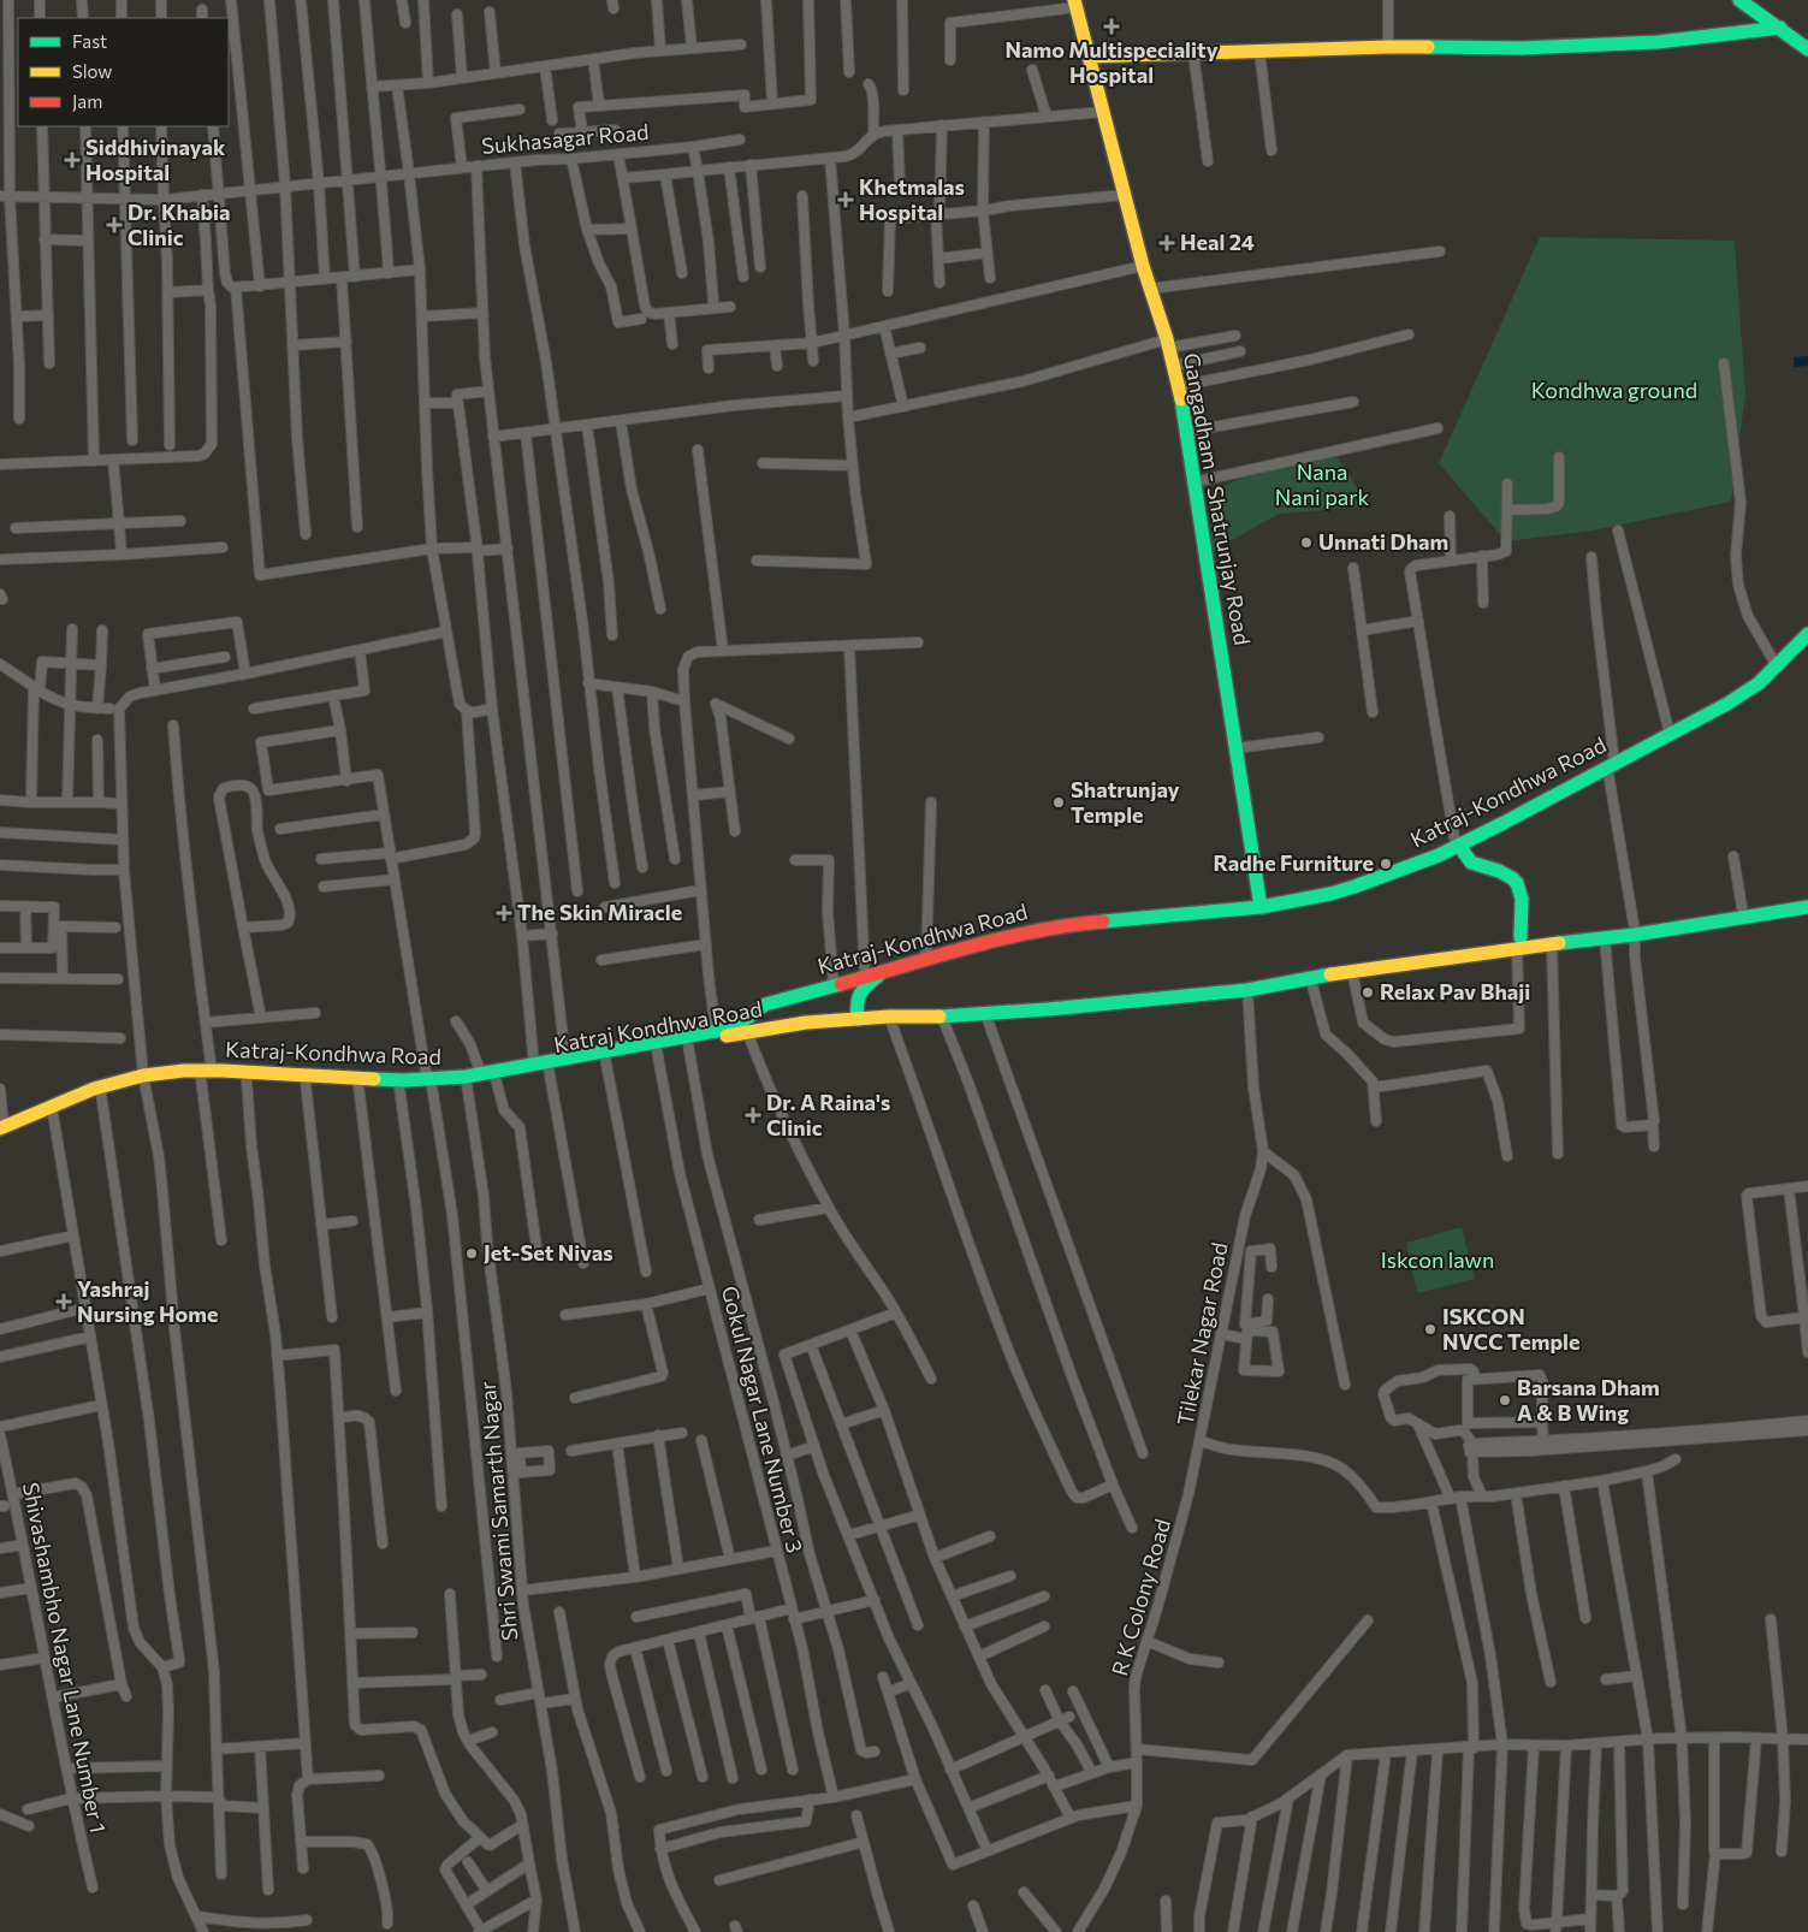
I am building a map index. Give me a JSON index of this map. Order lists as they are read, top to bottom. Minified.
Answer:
{"streets":{"main road":["Gangadham - Shatrunjay Road","Katraj-Kondhwa Road","Katraj Kondhwa Road"],"street":["Sukhasagar Road","Tilekar Nagar Road","Gokul Nagar Lane Number 3","Shri Swami Samarth Nagar","R K Colony Road","Shivashambho Nagar Lane Number 1"]},"crossings":[["Gangadham - Shatrunjay Road","Katraj-Kondhwa Road"],["Katraj-Kondhwa Road","Katraj Kondhwa Road"],["Katraj Kondhwa Road","Tilekar Nagar Road"],["Katraj Kondhwa Road","Gokul Nagar Lane Number 3"],["Katraj Kondhwa Road","Shri Swami Samarth Nagar"],["Tilekar Nagar Road","R K Colony Road"]],"parks":["Kondhwa ground","Nana Nani park","Iskcon lawn"],"places":{"health":["Namo Multispeciality Hospital","Siddhivinayak Hospital","Khetmalas Hospital","Dr. Khabia Clinic","Heal 24","The Skin Miracle","Dr. A Raina's Clinic","Yashraj Nursing Home"],"other":["Unnati Dham","Shatrunjay Temple","Radhe Furniture","Relax Pav Bhaji","Jet-Set Nivas","ISKCON NVCC Temple","Barsana Dham A & B Wing"]},"legend":["Fast","Slow","Jam"]}
